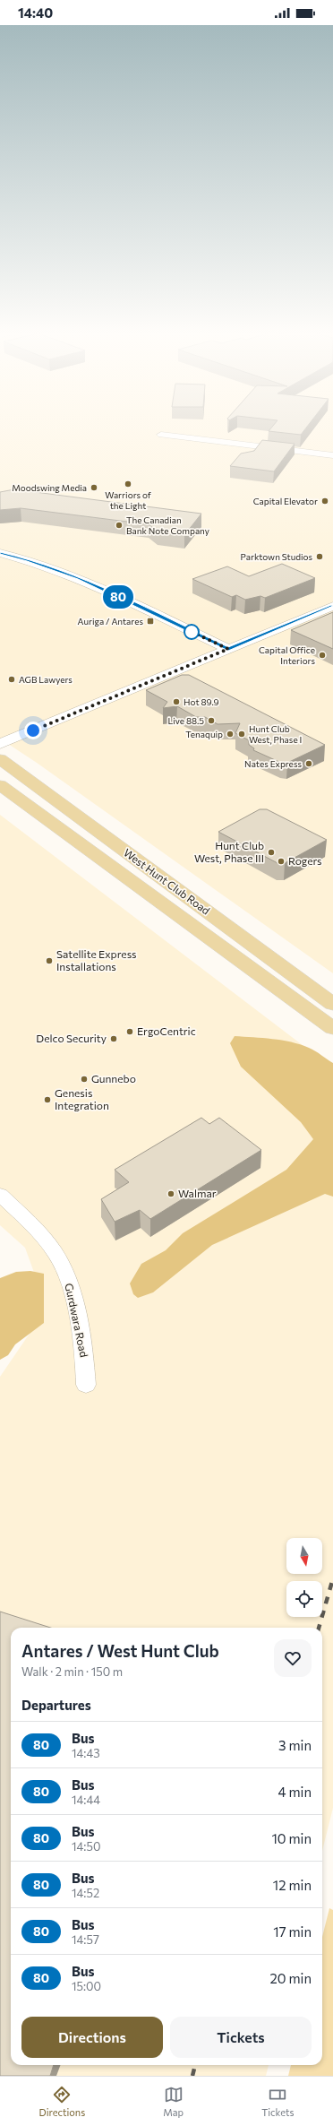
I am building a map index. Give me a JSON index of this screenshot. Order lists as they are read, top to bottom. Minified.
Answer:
{"streets":{"main road":["West Hunt Club Road"],"street":["Gurdwara Road"]},"places":{"other":["Warriors of the Light","Moodswing Media","Capital Elevator","The Canadian Bank Note Company","Parktown Studios","Capital Office Interiors","AGB Lawyers","Hot 89.9","Live 88.5","Tenaquip","Hunt Club West, Phase I","Nates Express","Hunt Club West, Phase III","Rogers","Satellite Express Installations","ErgoCentric","Delco Security","Gunnebo","Genesis Integration","Walmar"],"transit":["Auriga / Antares"]},"lines":["bus line 80"],"north":"bottom","page":{"status":"14:40","on_map":"80","heading":[["Antares / West Hunt Club","Walk · 2 min · 150 m"],"Departures"],"list":[{"mark":"80","name":"Bus","note":"14:43","value":"3 min"},{"mark":"80","name":"Bus","note":"14:44","value":"4 min"},{"mark":"80","name":"Bus","note":"14:50","value":"10 min"},{"mark":"80","name":"Bus","note":"14:52","value":"12 min"},{"mark":"80","name":"Bus","note":"14:57","value":"17 min"},{"mark":"80","name":"Bus","note":"15:00","value":"20 min"}],"buttons":["Directions","Tickets"],"tabs":["Directions","Map","Tickets"]}}
